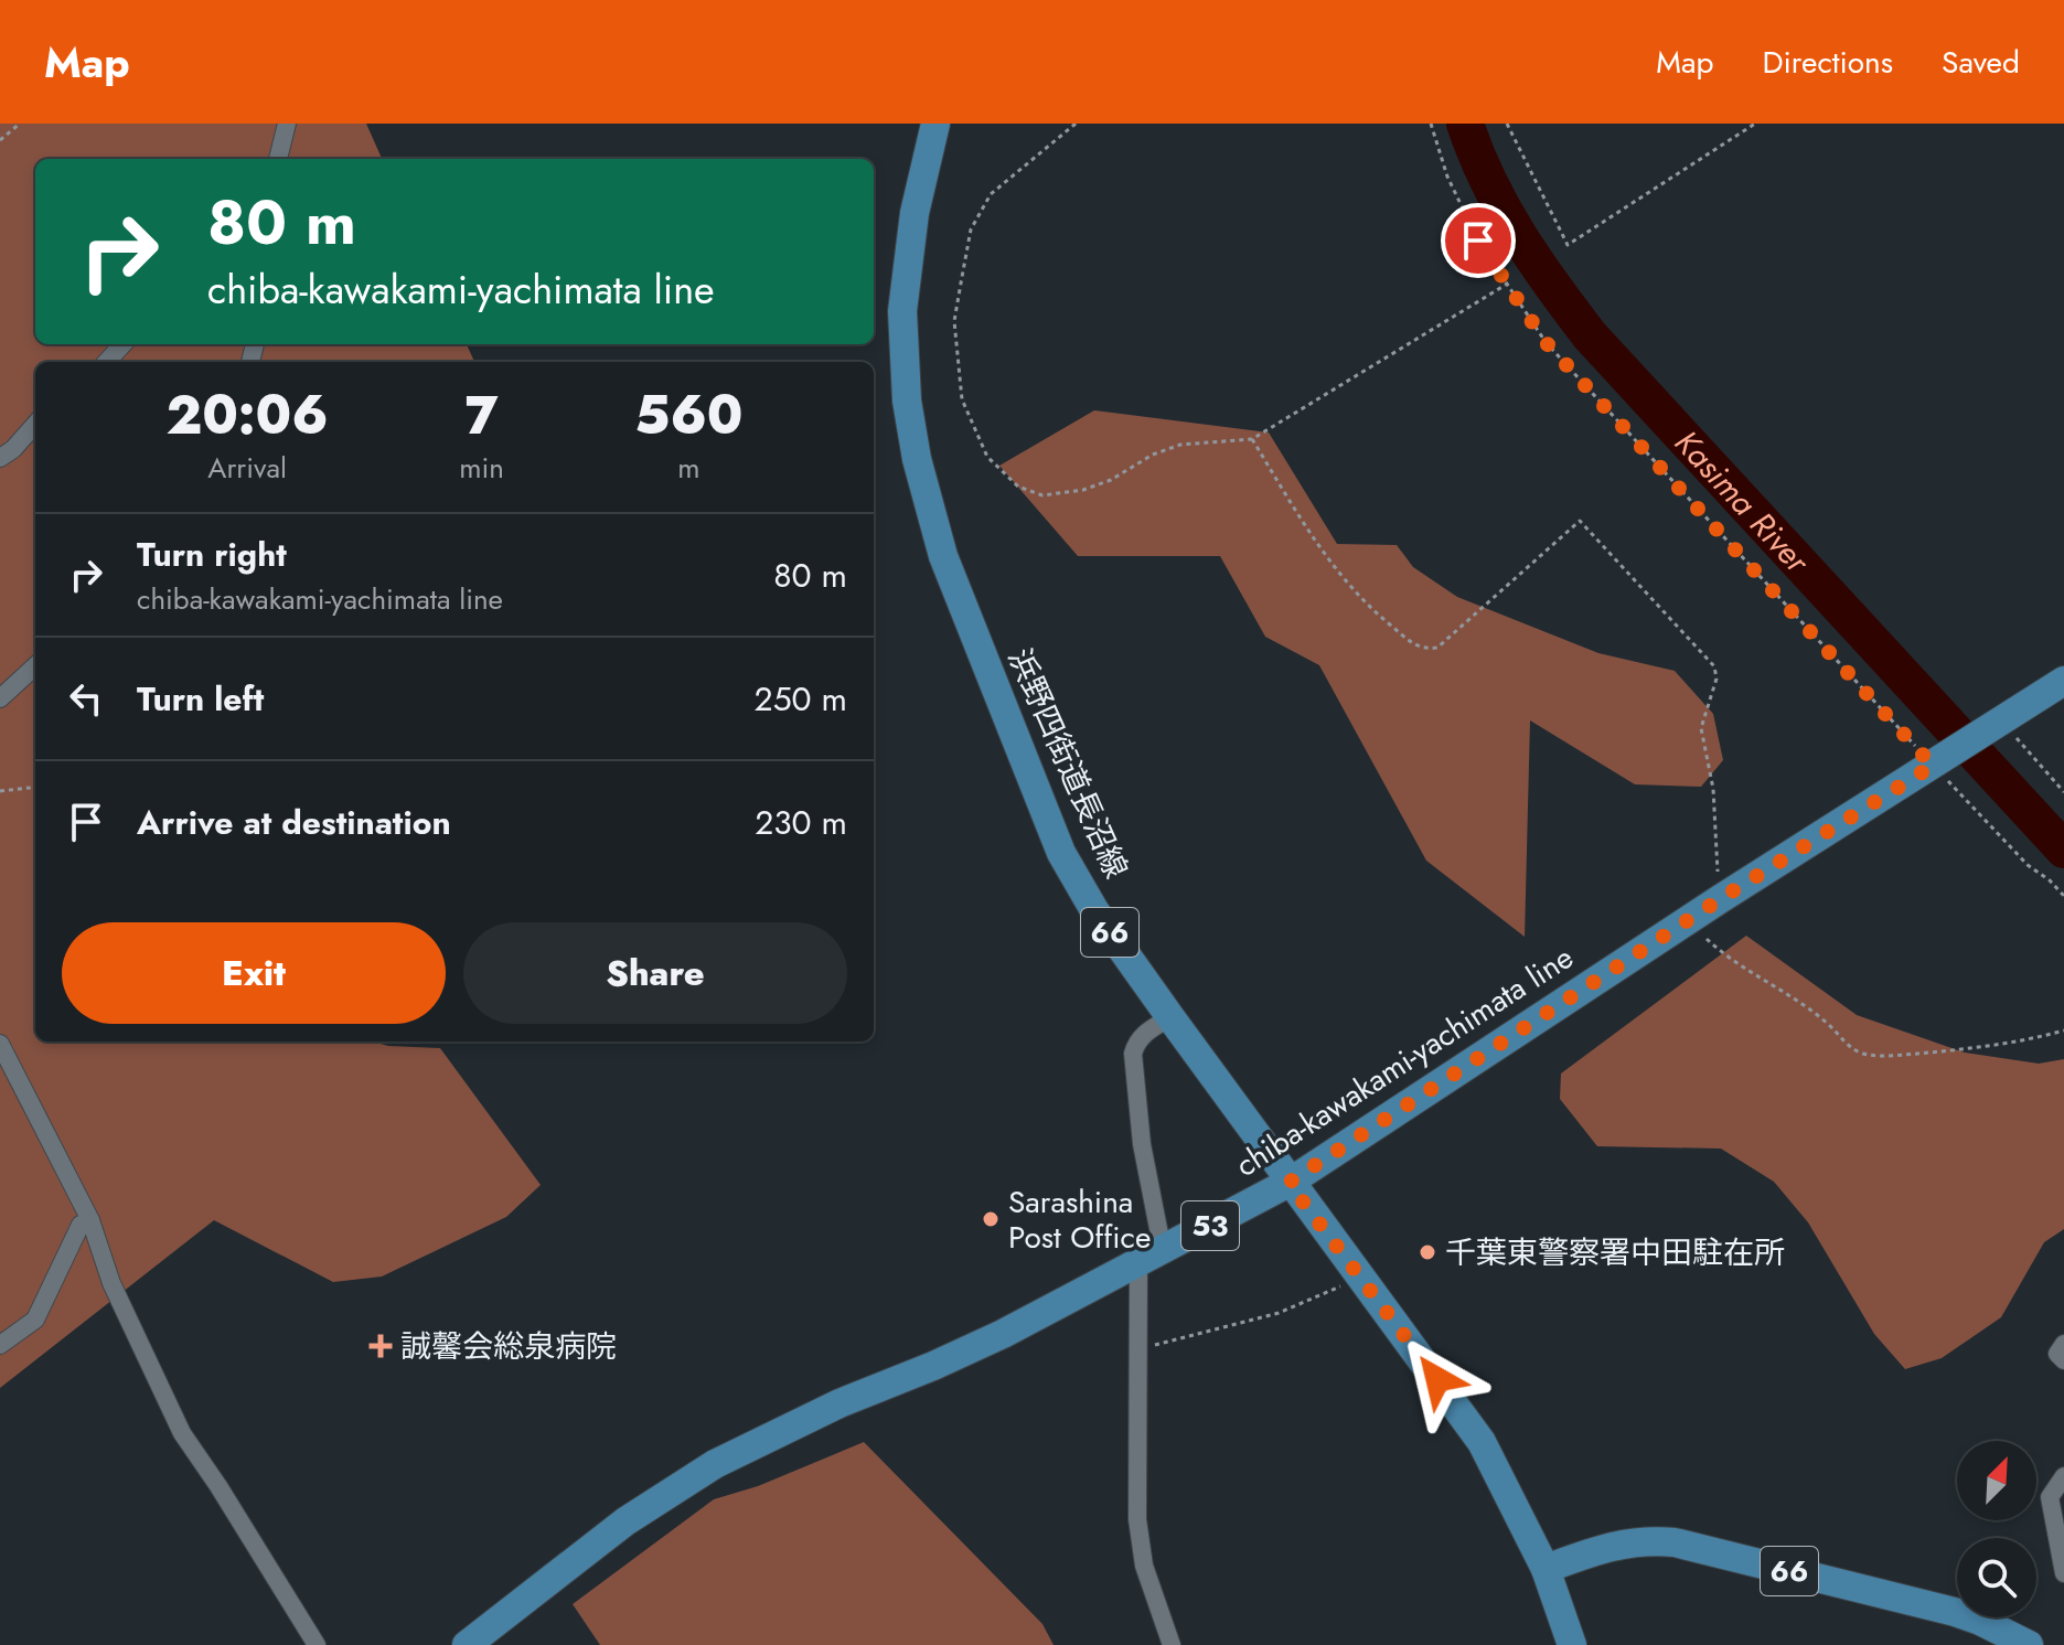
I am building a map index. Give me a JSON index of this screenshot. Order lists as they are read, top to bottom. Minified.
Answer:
{"streets":{"main road":["浜野四街道長沼線","66","chiba-kawakami-yachimata line","53"]},"crossings":[["浜野四街道長沼線","66"],["浜野四街道長沼線","chiba-kawakami-yachimata line"],["chiba-kawakami-yachimata line","53"]],"water":["Kasima River"],"places":{"other":["Sarashina Post Office","千葉東警察署中田駐在所"],"health":["誠馨会総泉病院"]},"north":"top right","page":{"header":"Map","nav":["Map","Directions","Saved"],"turn":["80 m","chiba-kawakami-yachimata line"],"eta":["20:06","Arrival","7","min","560","m"],"list":[{"name":"Turn right","note":"chiba-kawakami-yachimata line","value":"80 m"},{"name":"Turn left","value":"250 m"},{"name":"Arrive at destination","value":"230 m"}],"buttons":["Exit","Share"]}}
